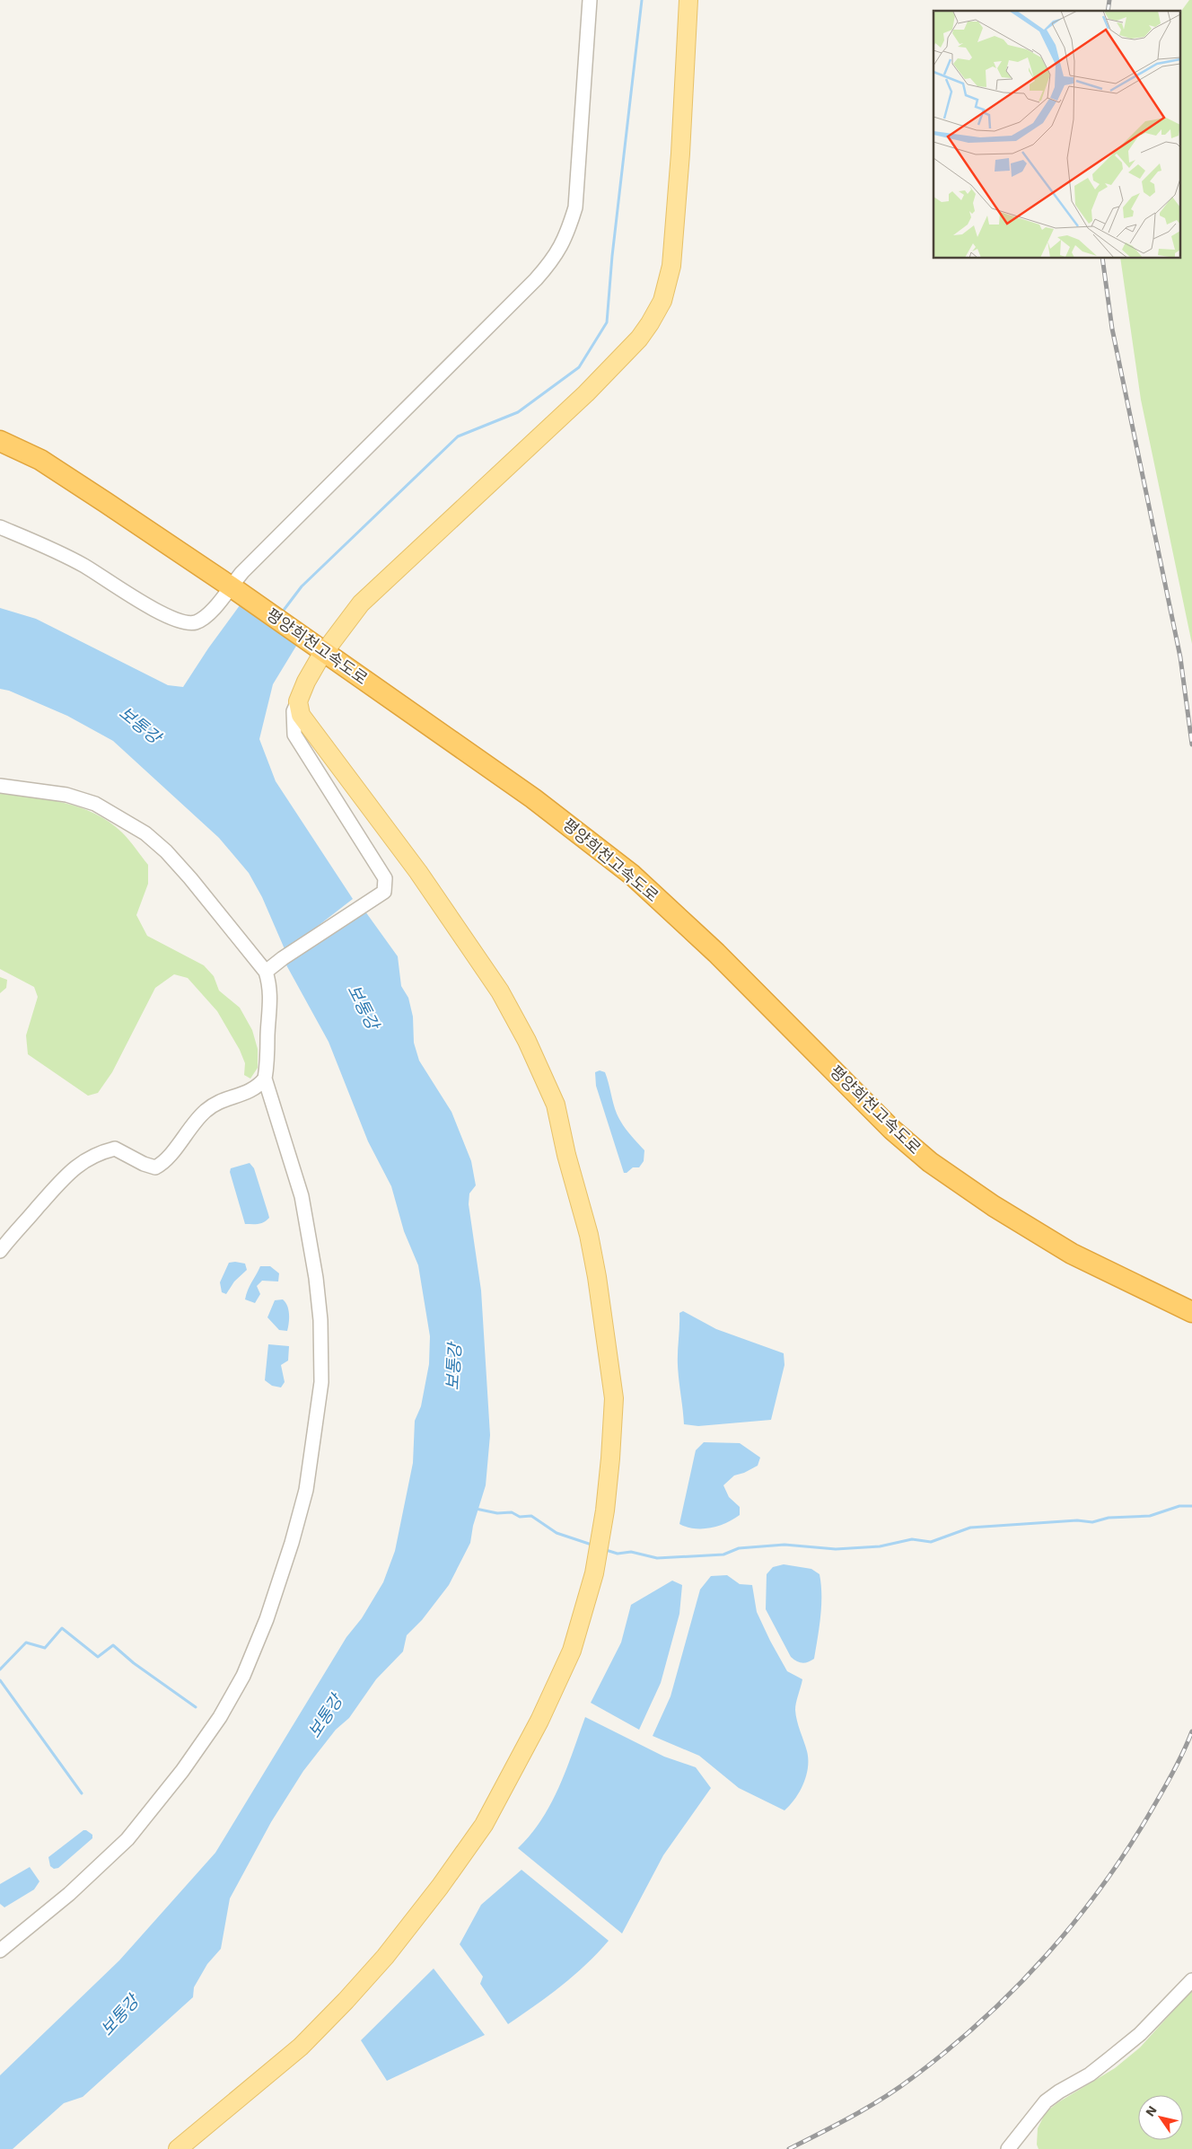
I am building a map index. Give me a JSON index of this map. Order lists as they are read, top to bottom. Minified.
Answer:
{"streets":{"highway":["평양희천고속도로"]},"water":["보통강"],"north":"top left"}
